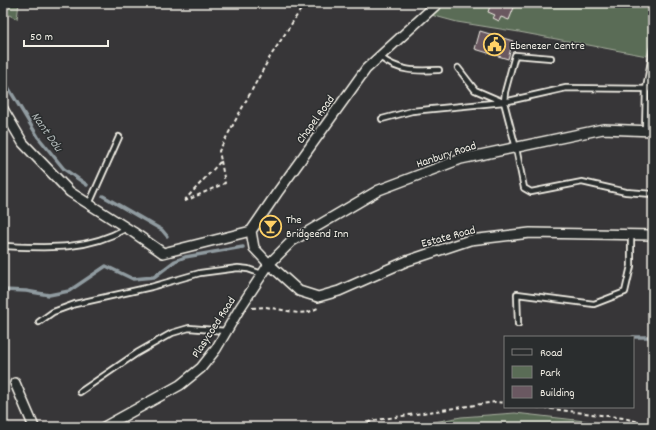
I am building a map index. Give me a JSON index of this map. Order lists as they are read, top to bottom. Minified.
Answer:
{"streets":{"street":["Chapel Road","Hanbury Road","Estate Road","Plasycoed Road"]},"crossings":[["Hanbury Road","Estate Road"],["Hanbury Road","Plasycoed Road"],["Estate Road","Plasycoed Road"]],"water":["Nant Ddu"],"places":{"public building":["Ebenezer Centre"],"bar":["The Bridgeend Inn"]},"legend":["Road","Park","Building"],"scale_bar":"50 m"}
